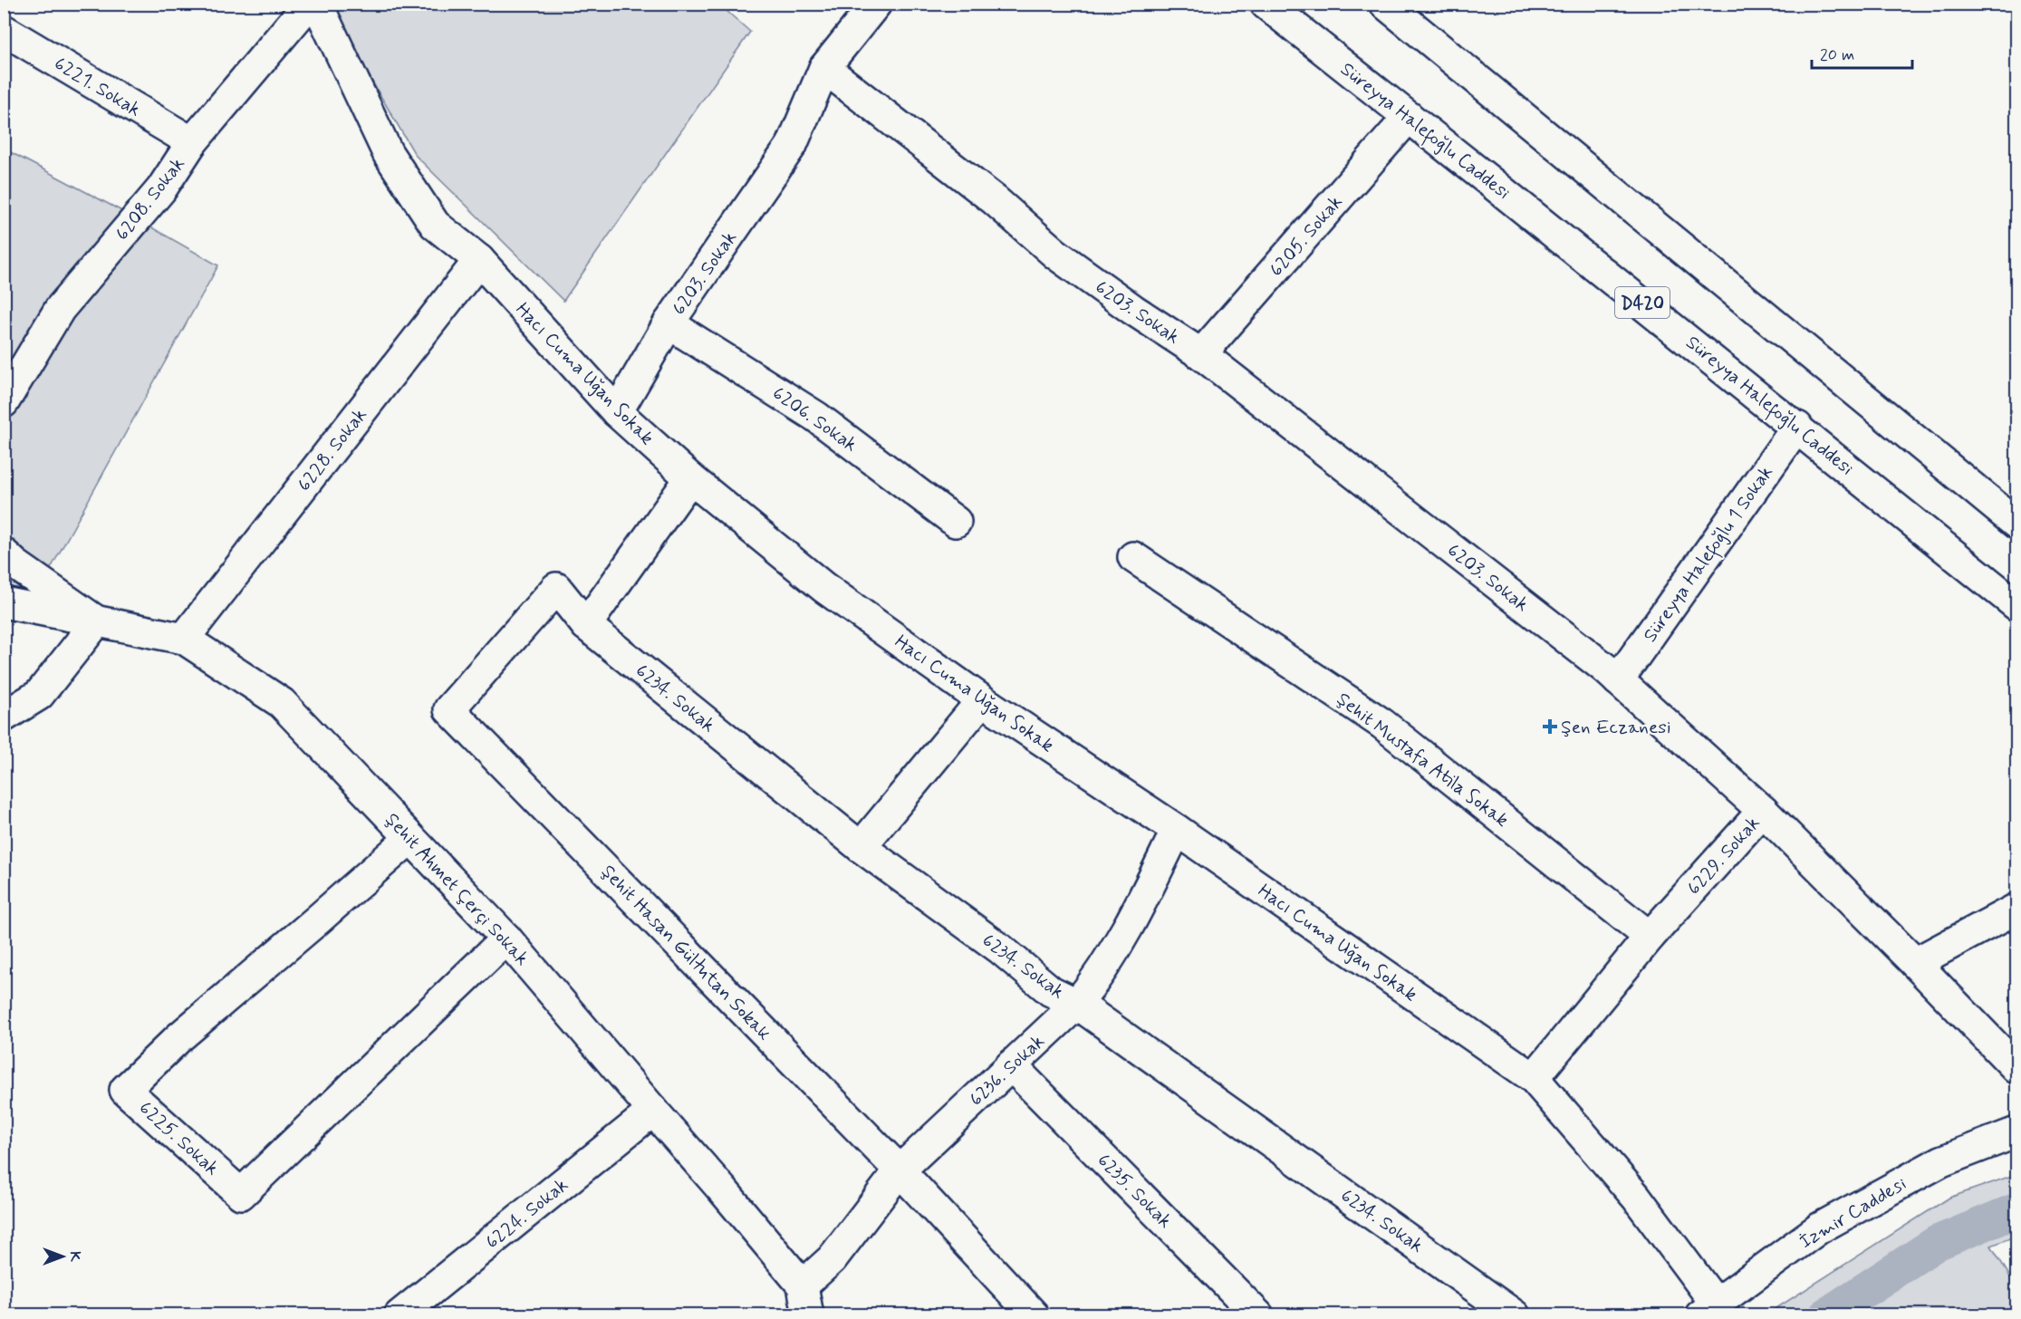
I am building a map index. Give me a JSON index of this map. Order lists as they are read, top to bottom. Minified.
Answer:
{"streets":{"street":["6221. Sokak","Süreyya Halefoğlu Caddesi","6208. Sokak","6205. Sokak","6203. Sokak","D420","Hacı Cuma Uğan Sokak","6206. Sokak","6228. Sokak","Süreyya Halefoğlu 1 Sokak","6234. Sokak","Şehit Mustafa Atila Sokak","6229. Sokak","Şehit Ahmet Çerçi Sokak","Şehit Hasan Gültutan Sokak","6236. Sokak","6225. Sokak","6235. Sokak","İzmir Caddesi","6224. Sokak"]},"crossings":[["6221. Sokak","6208. Sokak"],["Süreyya Halefoğlu Caddesi","6205. Sokak"],["Süreyya Halefoğlu Caddesi","Süreyya Halefoğlu 1 Sokak"],["6205. Sokak","6203. Sokak"],["6203. Sokak","Hacı Cuma Uğan Sokak"],["6203. Sokak","6206. Sokak"],["6203. Sokak","Süreyya Halefoğlu 1 Sokak"],["6203. Sokak","6229. Sokak"],["Hacı Cuma Uğan Sokak","6228. Sokak"],["Hacı Cuma Uğan Sokak","6229. Sokak"],["Hacı Cuma Uğan Sokak","6236. Sokak"],["Hacı Cuma Uğan Sokak","İzmir Caddesi"],["6228. Sokak","Şehit Ahmet Çerçi Sokak"],["6234. Sokak","Şehit Hasan Gültutan Sokak"],["6234. Sokak","6236. Sokak"],["Şehit Mustafa Atila Sokak","6229. Sokak"],["Şehit Ahmet Çerçi Sokak","6236. Sokak"],["Şehit Ahmet Çerçi Sokak","6225. Sokak"],["Şehit Ahmet Çerçi Sokak","6224. Sokak"],["Şehit Hasan Gültutan Sokak","6236. Sokak"],["6236. Sokak","6235. Sokak"]],"places":{"health":["Şen Eczanesi"]},"scale_bar":"20 m","north":"right"}
